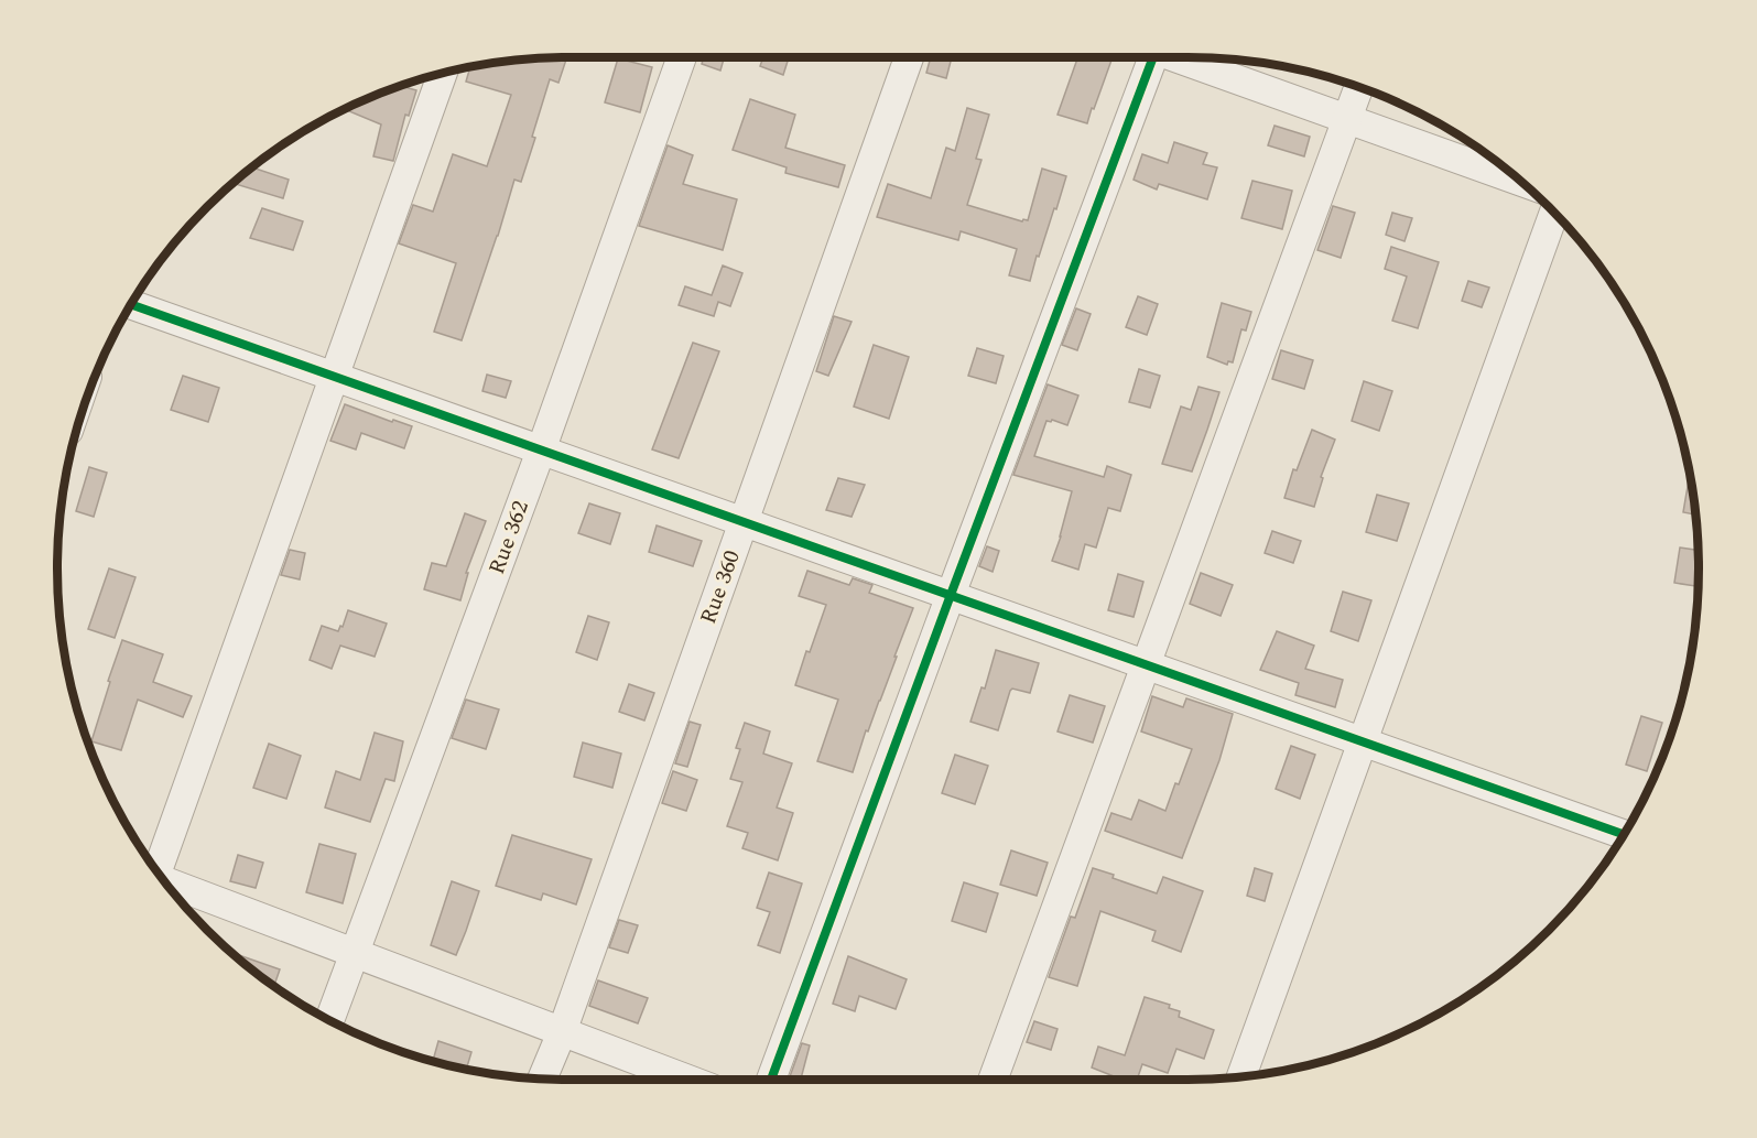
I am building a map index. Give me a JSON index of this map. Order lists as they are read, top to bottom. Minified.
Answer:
{"streets":{"street":["Rue 362","Rue 360"]}}
